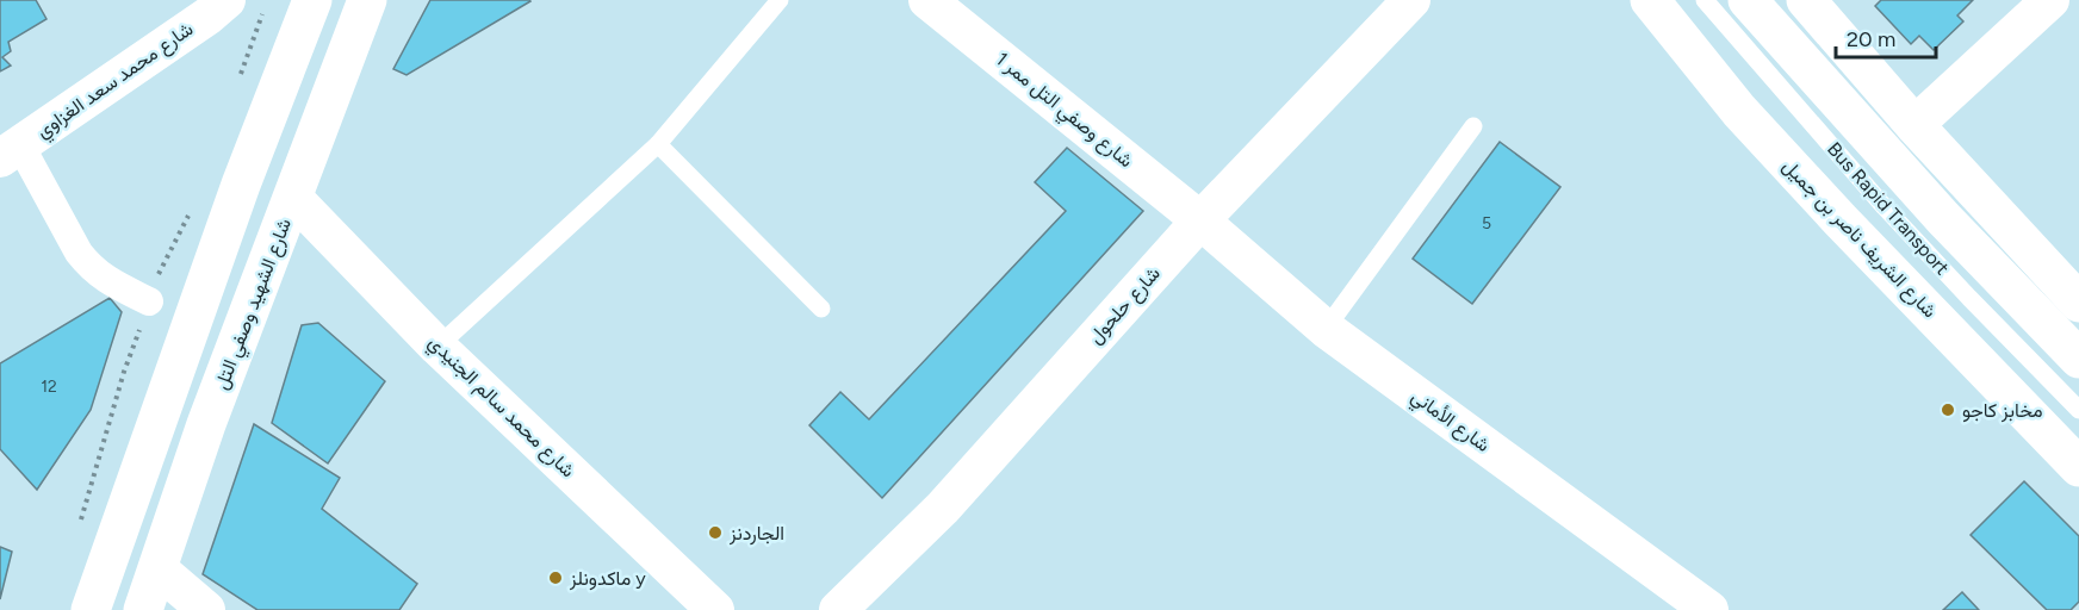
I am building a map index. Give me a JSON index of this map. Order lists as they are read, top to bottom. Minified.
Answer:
{"streets":{"main road":["شارع الشريف ناصر بن جميل","شارع الشهيد وصفي التل"],"street":["شارع محمد سعد الغزاوي","شارع وصفي التل ممر 1","شارع حلحول","شارع محمد سالم الجنيدي","شارع الأماني"],"lane":["Bus Rapid Transport"]},"crossings":[["شارع وصفي التل ممر 1","شارع حلحول"],["شارع وصفي التل ممر 1","شارع الأماني"],["شارع الشهيد وصفي التل","شارع محمد سالم الجنيدي"],["شارع حلحول","شارع الأماني"]],"places":["مخابز كاجو","الجاردنز","ماكدونلز y"],"house_numbers":["5","12"],"scale_bar":"20 m"}
